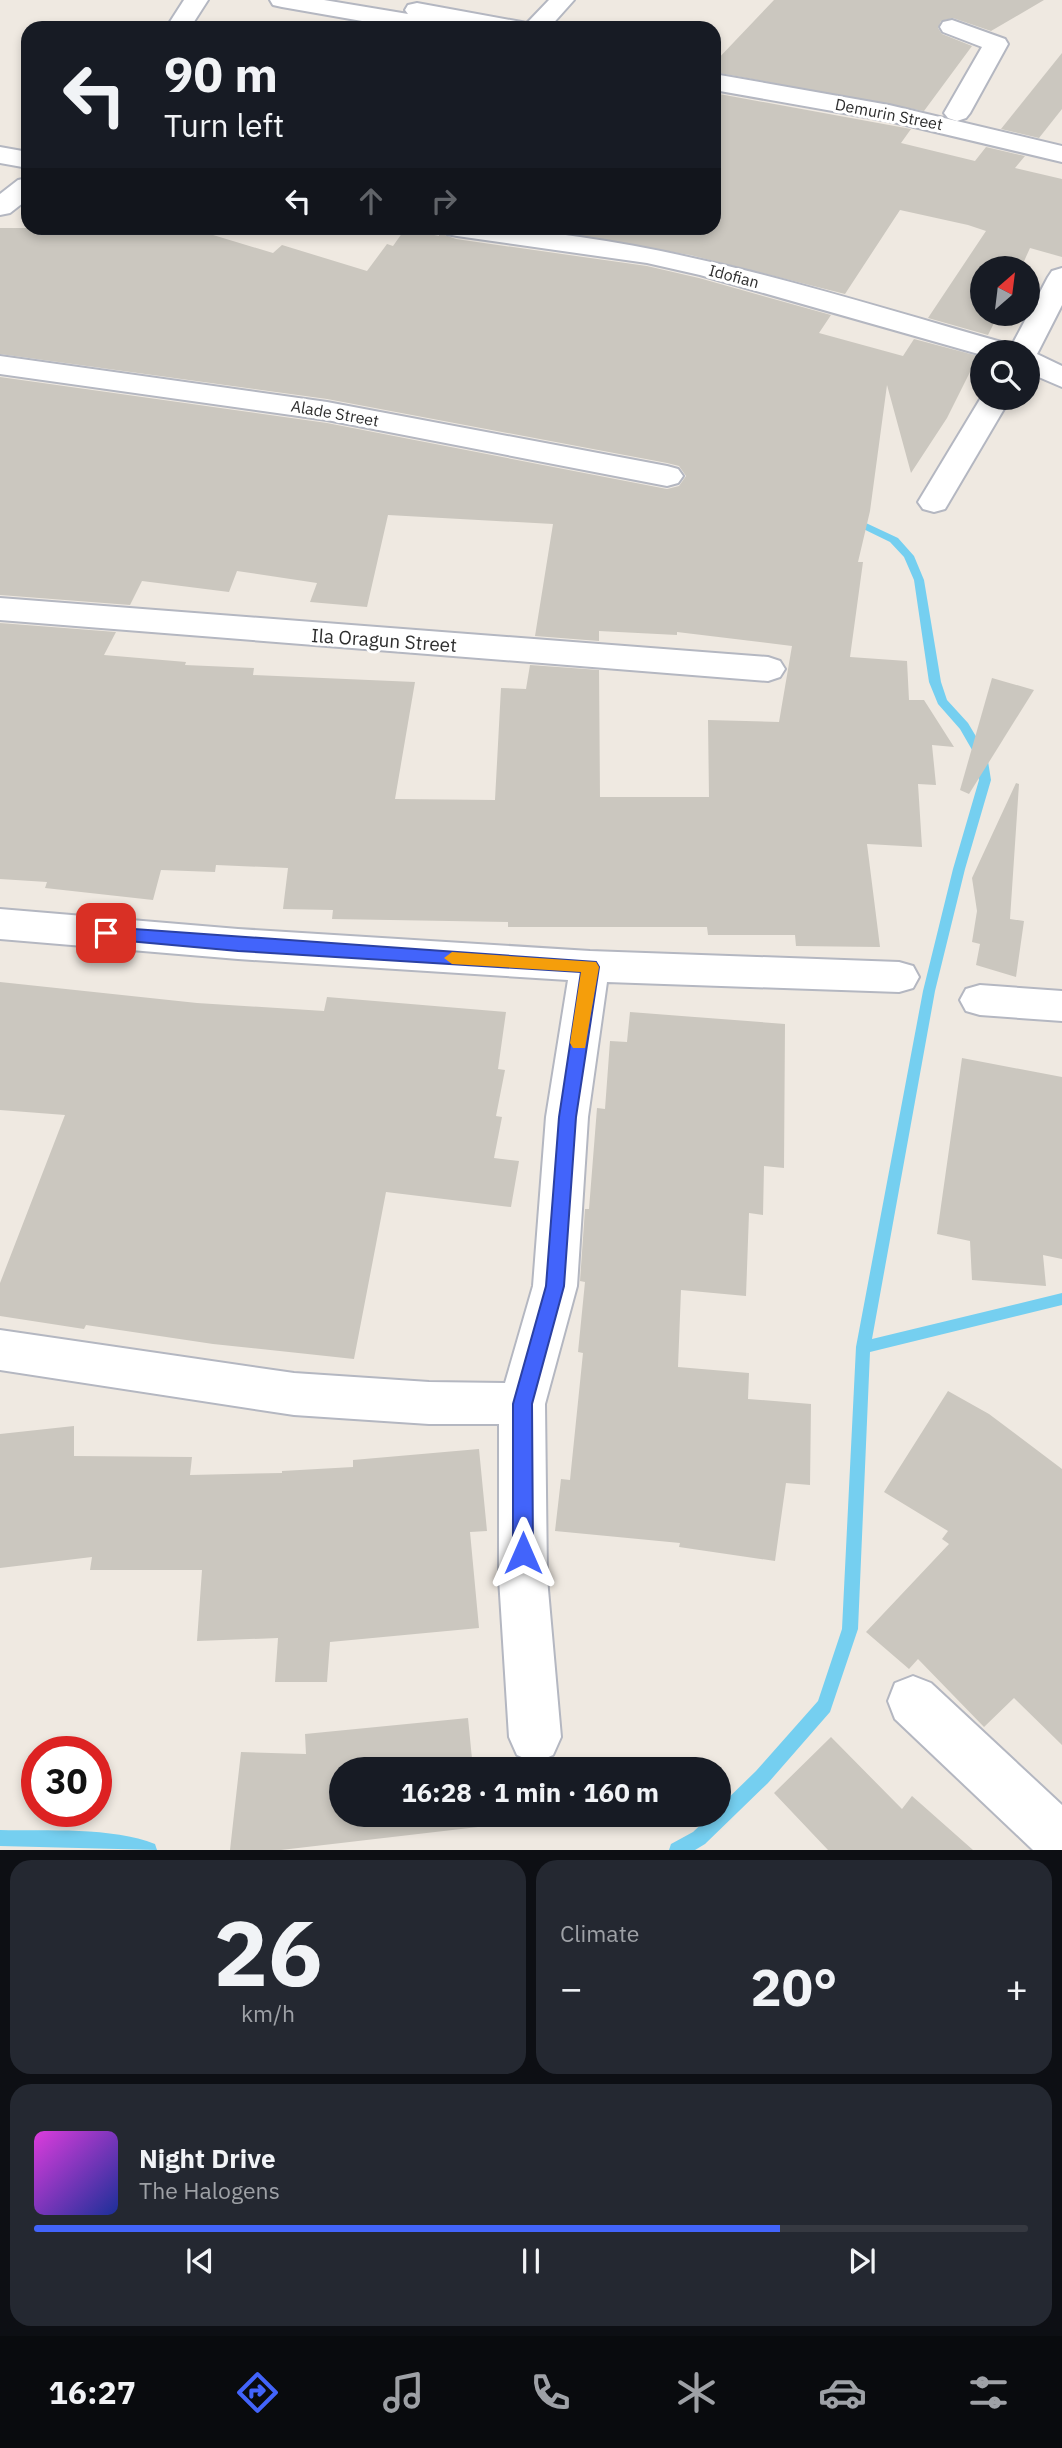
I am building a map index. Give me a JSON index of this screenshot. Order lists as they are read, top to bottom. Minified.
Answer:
{"streets":{"street":["Demurin Street","Idofian","Alade Street","Ila Oragun Street"]},"north":"top right","page":{"turn":["90 m","Turn left"],"limit":"30","trip":"16:28 · 1 min · 160 m","tile":[["26","km/h"],"Climate"],"heat":["−","20°","+"],"song":["Night Drive","The Halogens"],"tabs":"16:27"}}
